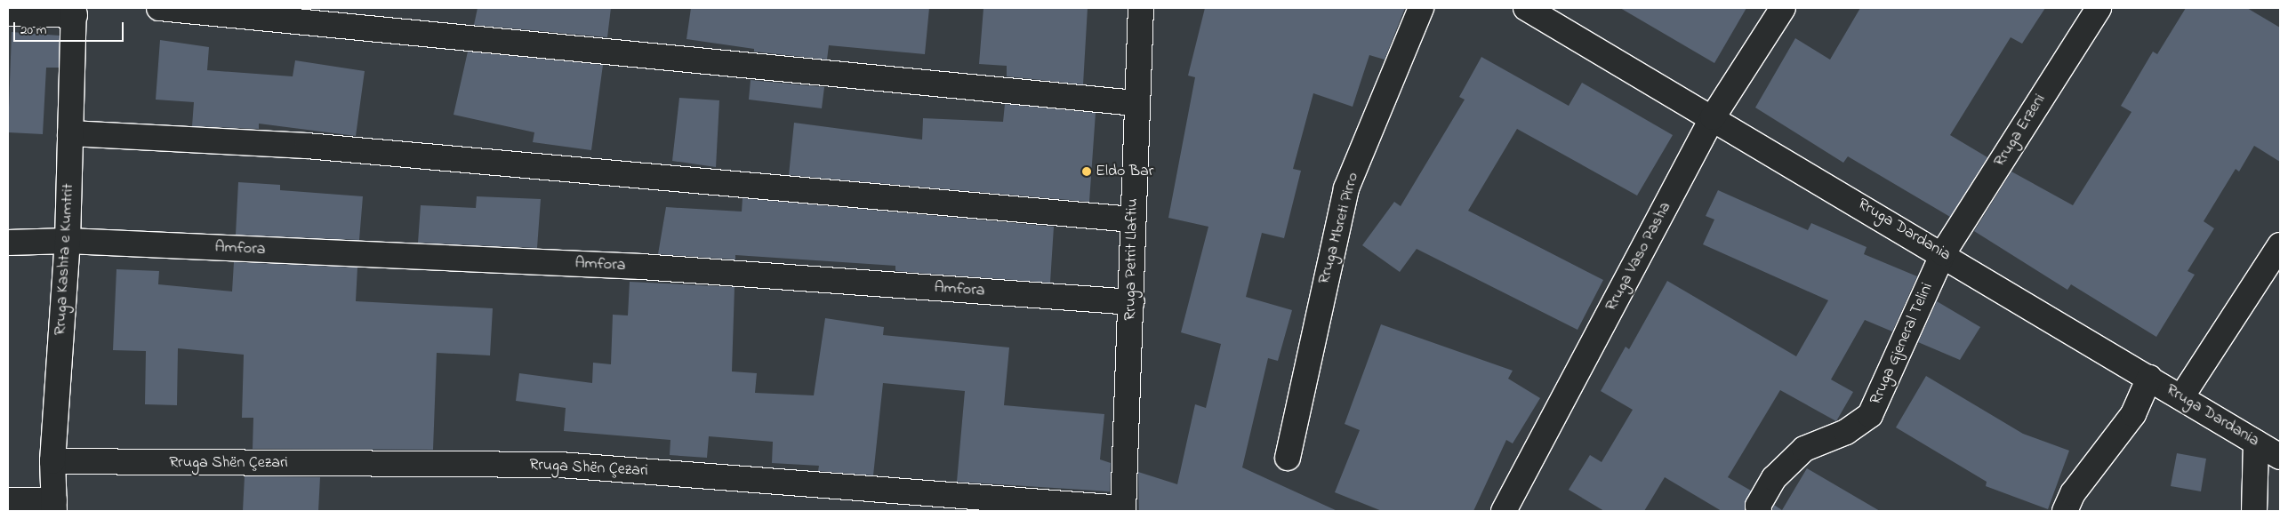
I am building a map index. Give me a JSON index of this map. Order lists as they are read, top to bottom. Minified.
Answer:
{"streets":{"street":["Rruga Erzeni","Rruga Mbreti Pirro","Rruga Dardania","Amfora","Rruga Vaso Pasha","Rruga Kashta e Kumtrit","Rruga Petrit Llaftiu","Rruga Gjeneral Telini","Rruga Shën Çezari"]},"crossings":[["Rruga Erzeni","Rruga Dardania"],["Rruga Erzeni","Rruga Gjeneral Telini"],["Rruga Dardania","Rruga Vaso Pasha"],["Rruga Dardania","Rruga Gjeneral Telini"],["Amfora","Rruga Kashta e Kumtrit"],["Amfora","Rruga Petrit Llaftiu"],["Rruga Kashta e Kumtrit","Rruga Shën Çezari"],["Rruga Petrit Llaftiu","Rruga Shën Çezari"]],"places":["Eldo Bar"],"scale_bar":"20 m"}
